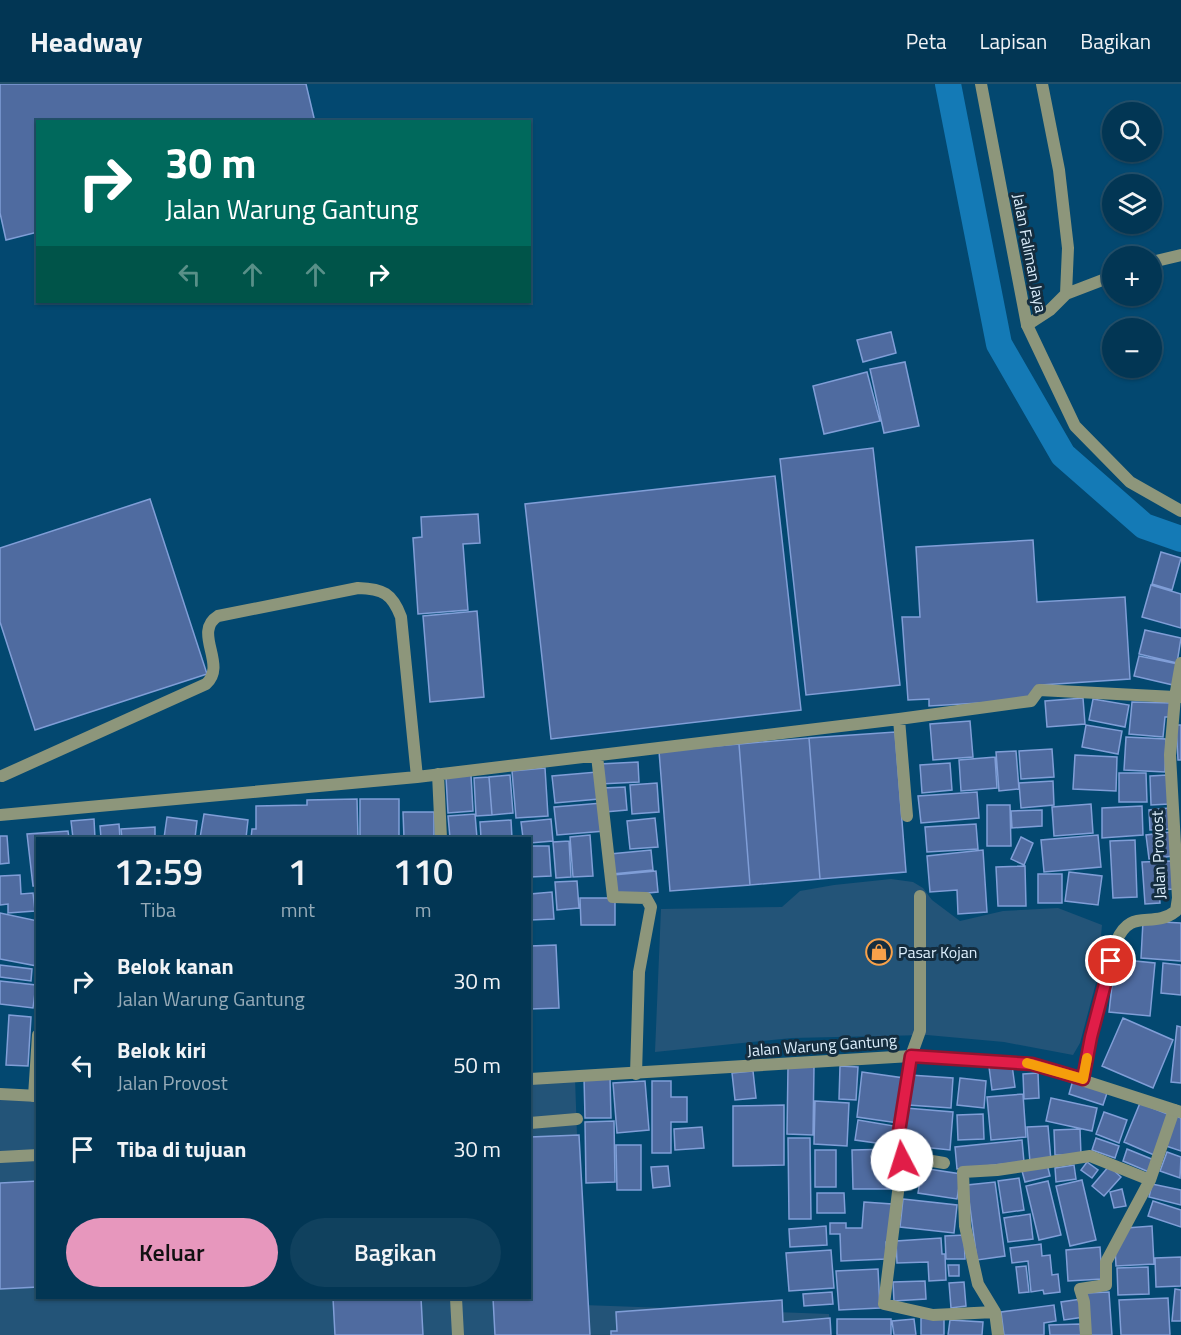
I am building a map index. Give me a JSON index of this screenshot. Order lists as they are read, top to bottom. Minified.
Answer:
{"streets":{"street":["Jalan Faliman Jaya","Jalan Provost","Jalan Warung Gantung"]},"crossings":[["Jalan Provost","Jalan Warung Gantung"]],"places":{"shop":["Pasar Kojan"]},"page":{"header":"Headway","nav":["Peta","Lapisan","Bagikan"],"map_buttons":["+","−"],"turn":["30 m","Jalan Warung Gantung"],"eta":["12:59","Tiba","1","mnt","110","m"],"list":[{"name":"Belok kanan","note":"Jalan Warung Gantung","value":"30 m"},{"name":"Belok kiri","note":"Jalan Provost","value":"50 m"},{"name":"Tiba di tujuan","value":"30 m"}],"buttons":["Keluar","Bagikan"]}}
